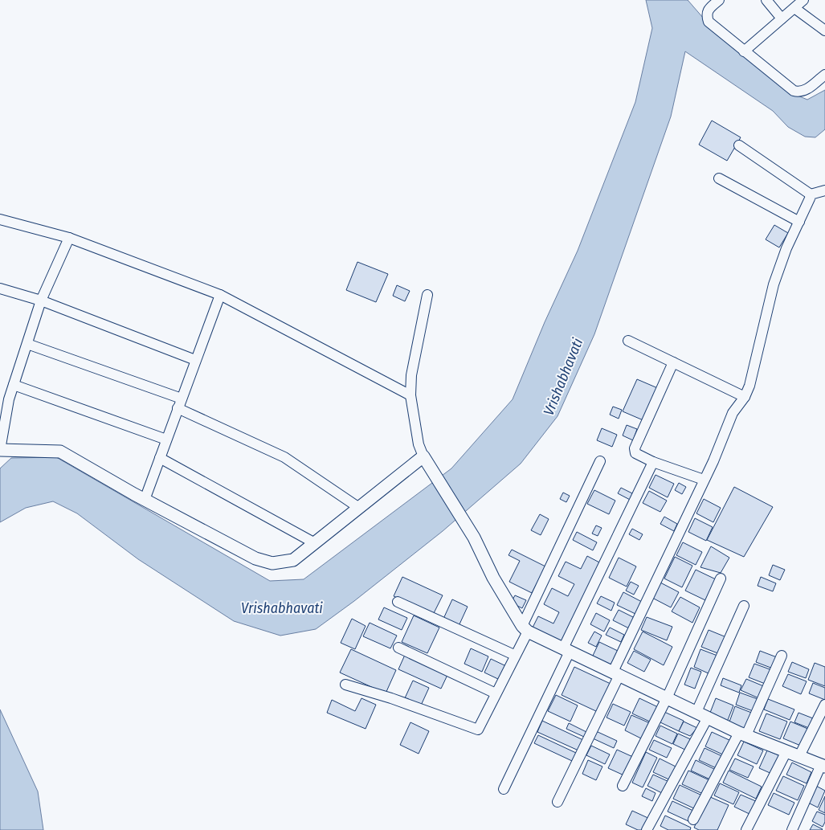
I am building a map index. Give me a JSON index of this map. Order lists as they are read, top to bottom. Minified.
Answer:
{"water":["Vrishabhavati"]}
